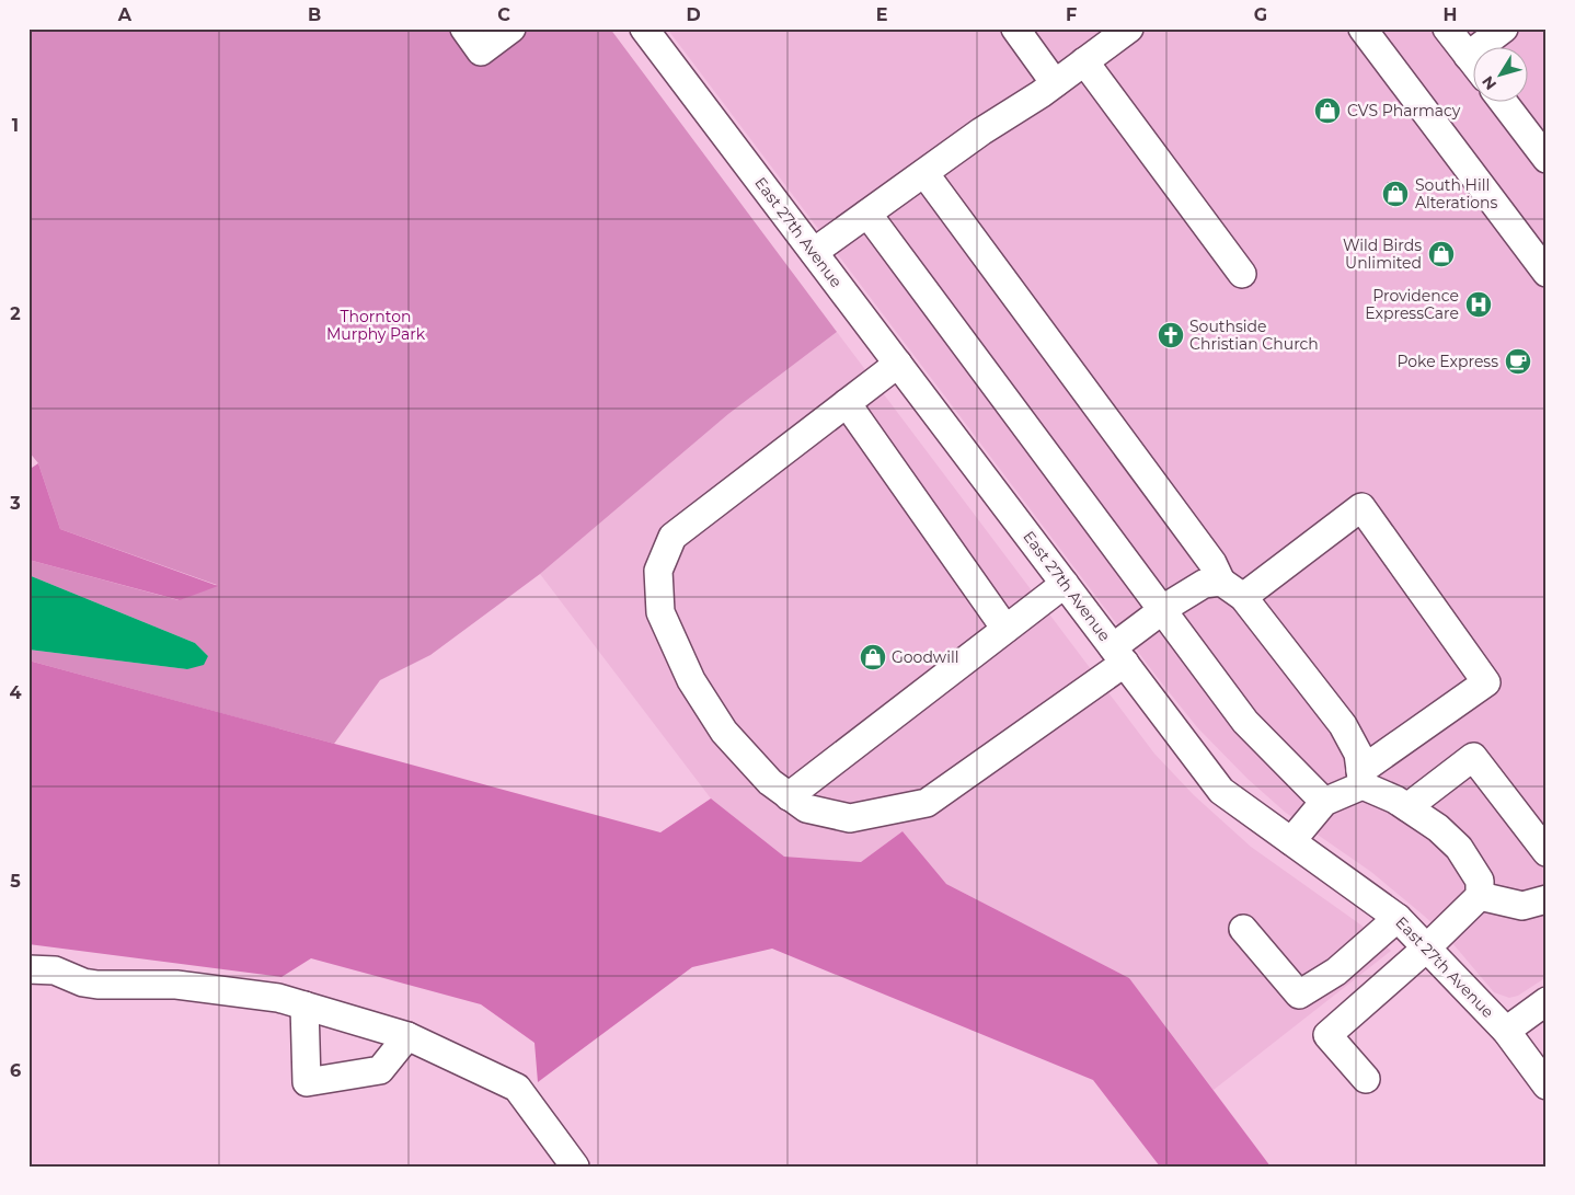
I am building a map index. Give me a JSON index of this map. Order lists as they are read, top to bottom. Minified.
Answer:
{"streets":{"street":["East 27th Avenue"]},"parks":["Thornton Murphy Park"],"places":{"shop":["CVS Pharmacy","South Hill Alterations","Wild Birds Unlimited","Goodwill"],"hospital":["Providence ExpressCare"],"church":["Southside Christian Church"],"cafe":["Poke Express"]},"north":"bottom left","grid":{"columns":["A","B","C","D","E","F","G","H"],"rows":["1","2","3","4","5","6"]}}
